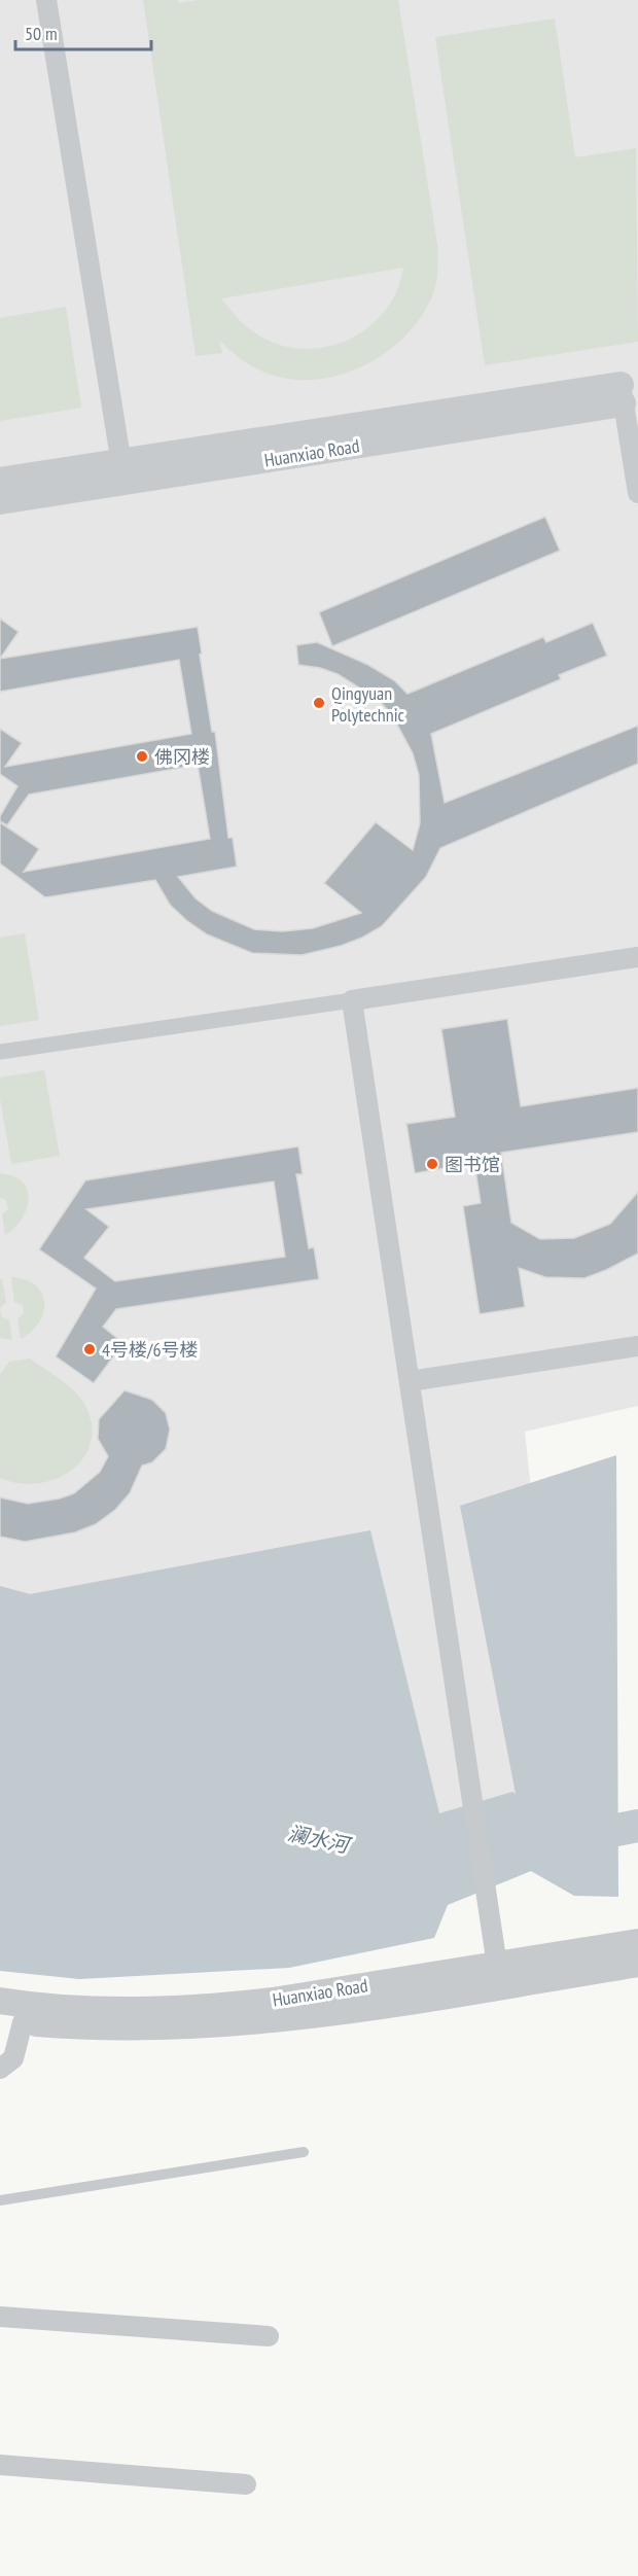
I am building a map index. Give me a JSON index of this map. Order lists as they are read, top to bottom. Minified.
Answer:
{"streets":{"street":["Huanxiao Road"]},"water":["澜水河"],"places":["Qingyuan Polytechnic","佛冈楼","图书馆","4号楼/6号楼"],"scale_bar":"50 m"}
